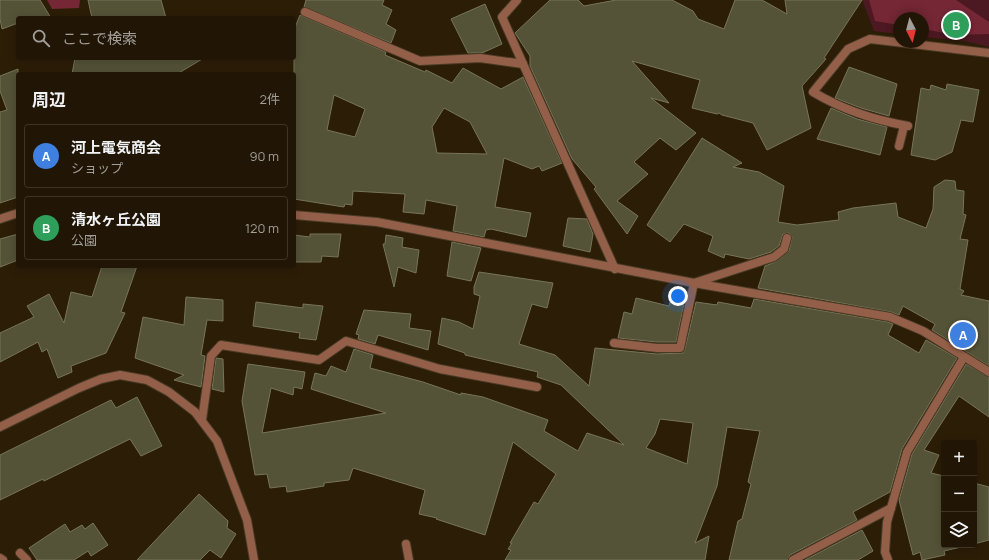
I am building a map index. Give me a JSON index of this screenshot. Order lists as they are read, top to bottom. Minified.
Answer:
{"north":"bottom","page":{"pins":["B","A"],"search":"ここで検索","heading":["周辺","2件"],"list":[{"mark":"A","name":"河上電気商会","note":"ショップ","value":"90 m"},{"mark":"B","name":"清水ヶ丘公園","note":"公園","value":"120 m"}],"map_buttons":["+","−"]}}
